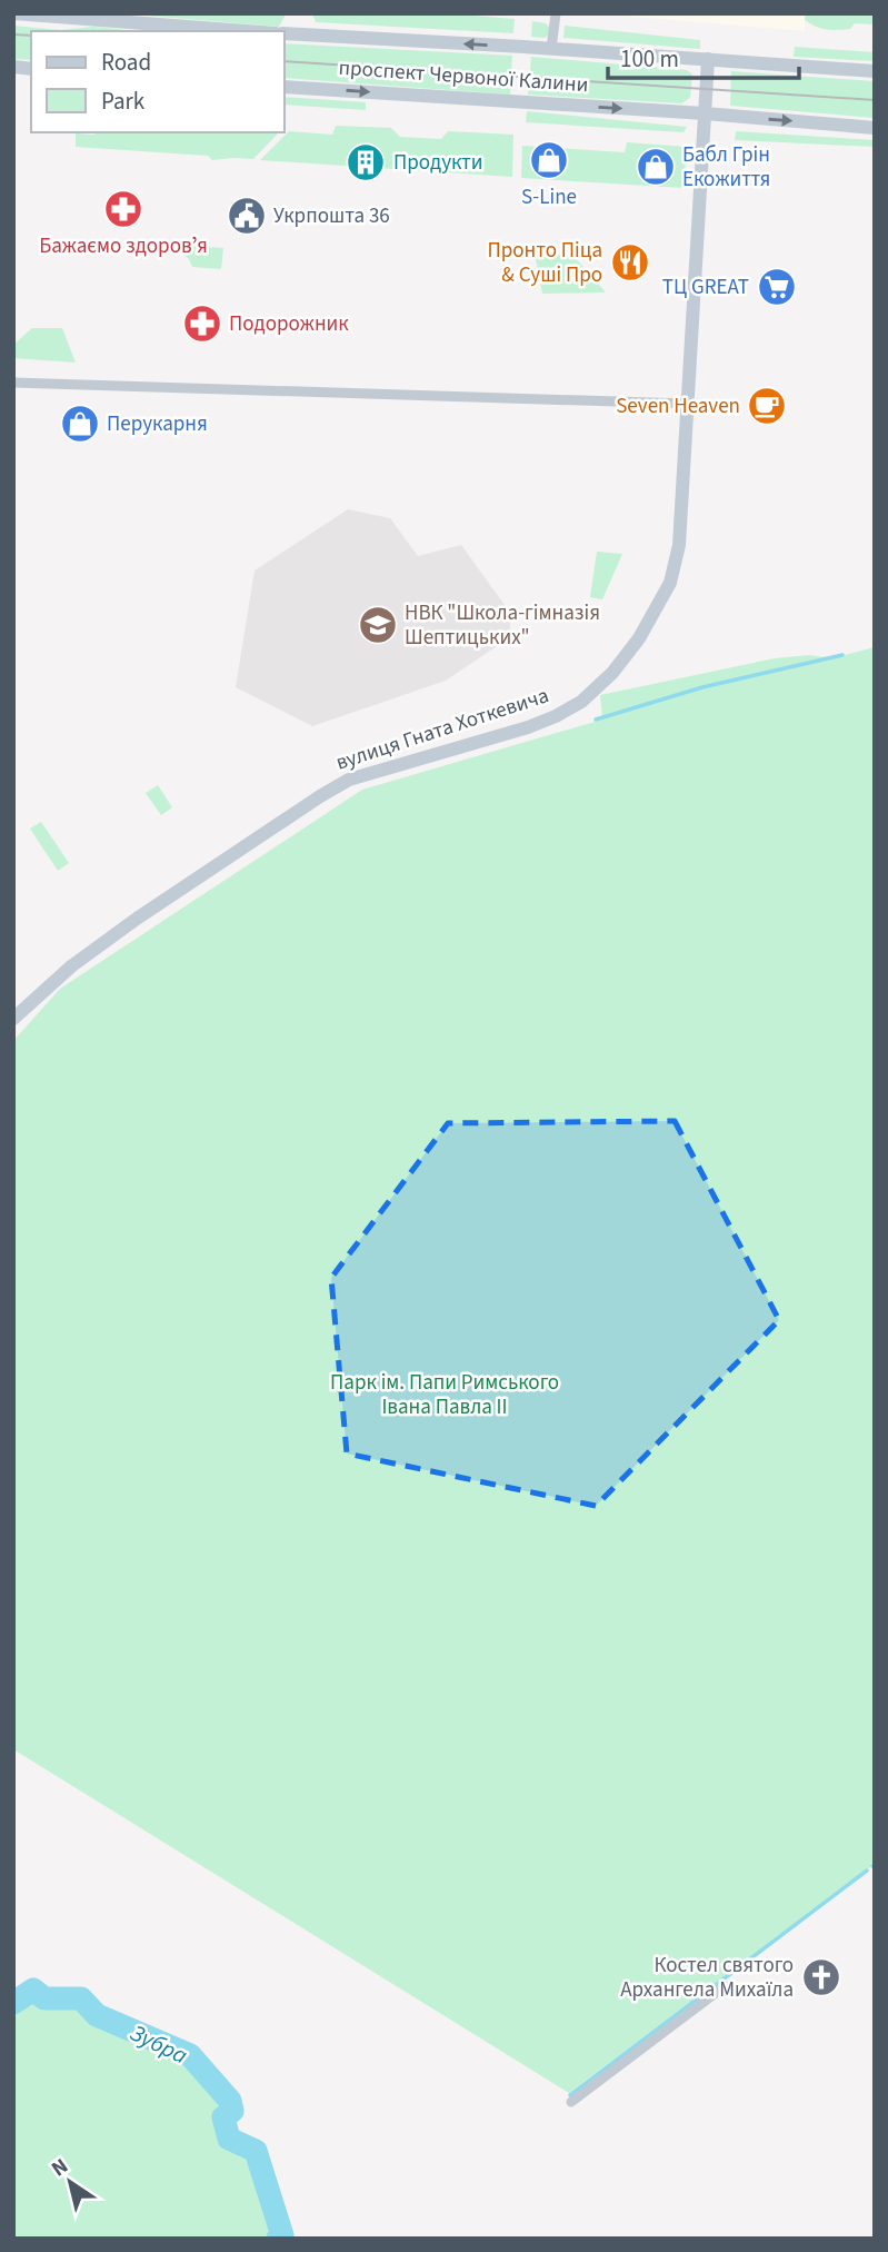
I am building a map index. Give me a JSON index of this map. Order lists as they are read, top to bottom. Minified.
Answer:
{"streets":{"main road":["проспект Червоної Калини","вулиця Гната Хоткевича"]},"crossings":[["проспект Червоної Калини","вулиця Гната Хоткевича"]],"water":["Зубра"],"parks":["Парк ім. Папи Римського Івана Павла ІІ"],"places":{"shop":["S-Line","Бабл Грін Eкожиття","Перукарня"],"building":["Продукти"],"pharmacy":["Бажаємо здоровʼя","Подорожник"],"public building":["Укрпошта 36"],"restaurant":["Пронто Піца & Суші Про"],"supermarket":["ТЦ GREAT"],"cafe":["Seven Heaven"],"school or university":["НВК \"Школа-гімназія Шептицьких\""],"church":["Костел святого Архангела Михаїла"]},"legend":["Road","Park"],"scale_bar":"100 m","north":"top left"}
